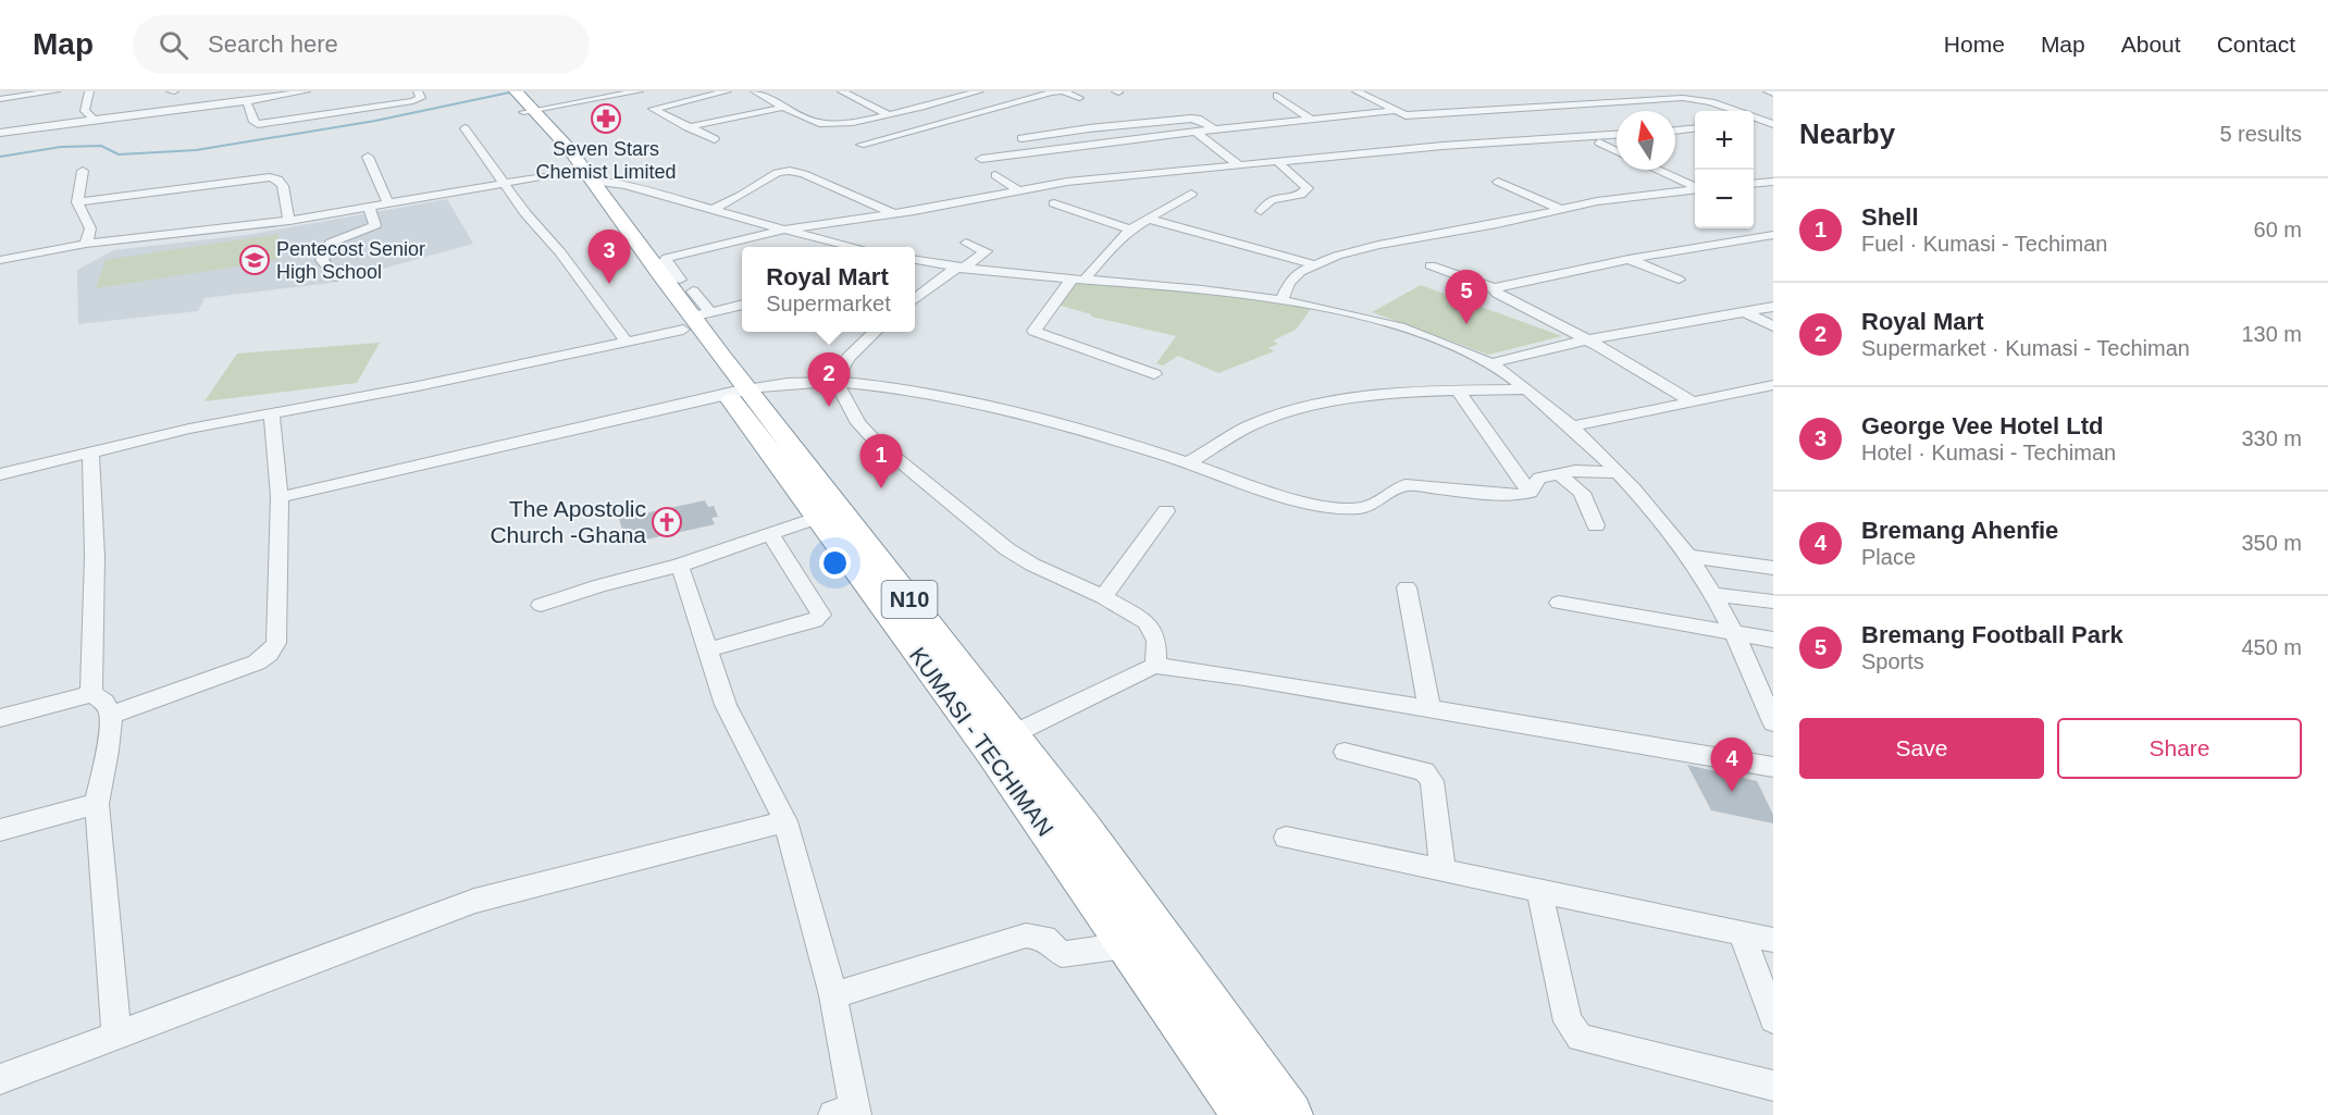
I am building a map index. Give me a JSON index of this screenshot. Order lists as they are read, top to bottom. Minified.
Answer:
{"streets":{"highway":["N10","KUMASI - TECHIMAN"]},"crossings":[["N10","KUMASI - TECHIMAN"]],"places":{"pharmacy":["Seven Stars Chemist Limited"],"school or university":["Pentecost Senior High School"],"church":["The Apostolic Church -Ghana"]},"north":"top","page":{"header":"Map","search":"Search here","nav":["Home","Map","About","Contact"],"heading":["Nearby","5 results"],"map_buttons":["+","−"],"list":[{"mark":"1","name":"Shell","note":"Fuel · Kumasi - Techiman","value":"60 m"},{"mark":"2","name":"Royal Mart","note":"Supermarket · Kumasi - Techiman","value":"130 m"},{"mark":"3","name":"George Vee Hotel Ltd","note":"Hotel · Kumasi - Techiman","value":"330 m"},{"mark":"4","name":"Bremang Ahenfie","note":"Place","value":"350 m"},{"mark":"5","name":"Bremang Football Park","note":"Sports","value":"450 m"}],"pins":["3","5","2","1","4"],"popup":["Royal Mart","Supermarket"],"buttons":["Save","Share"]}}
